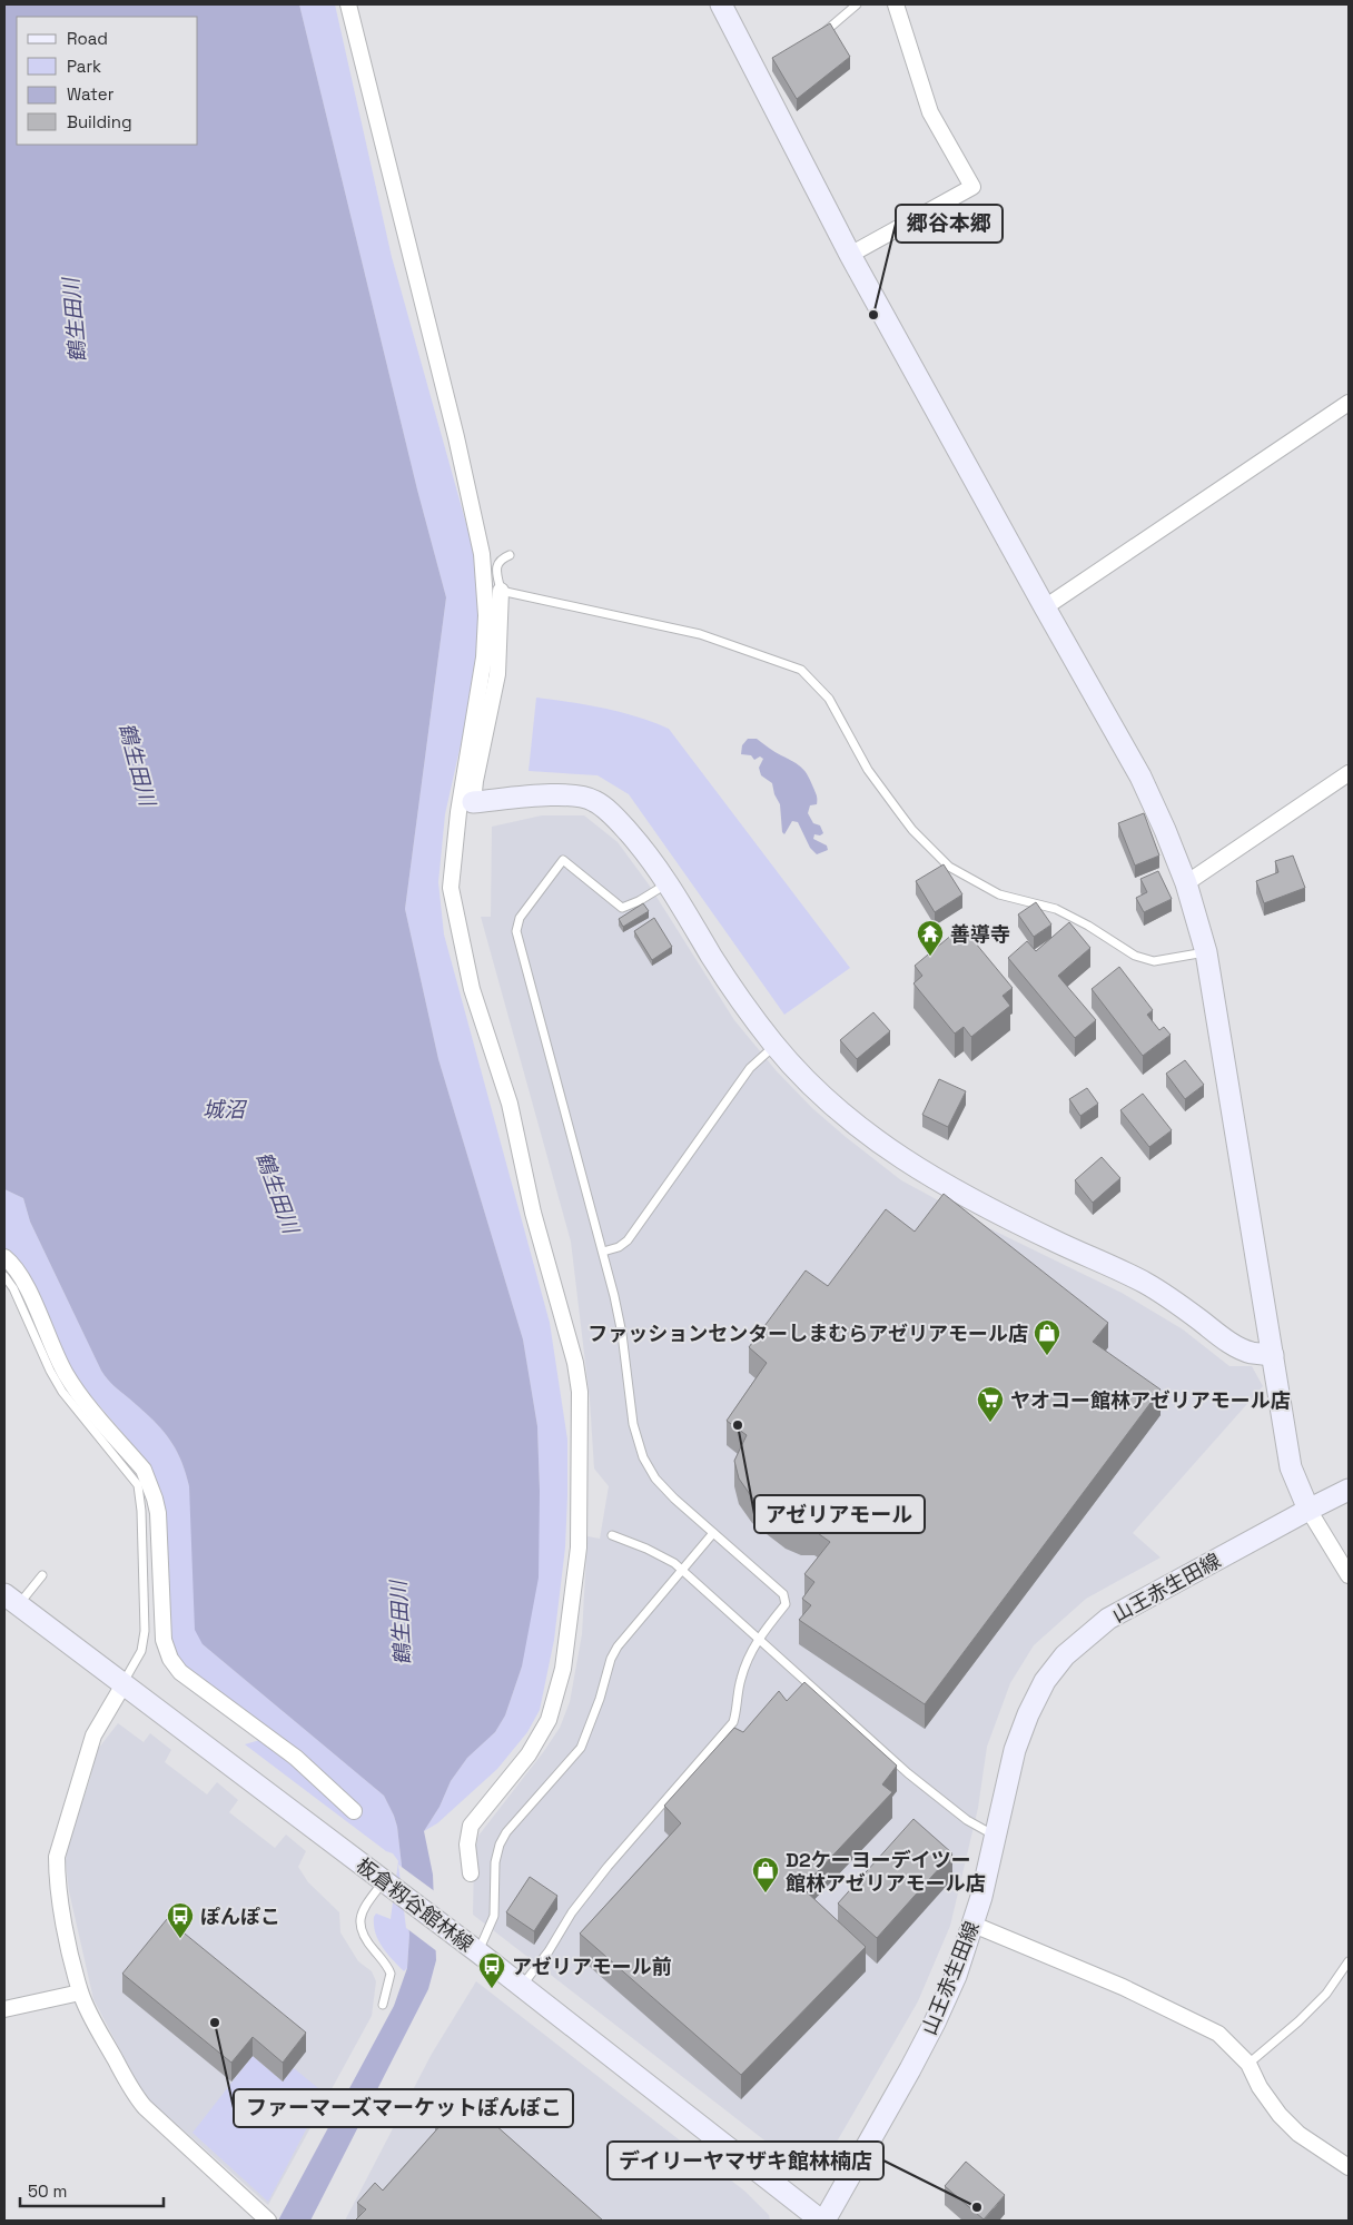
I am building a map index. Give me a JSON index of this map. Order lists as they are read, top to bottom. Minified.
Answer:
{"streets":{"street":["山王赤生田線","板倉籾谷館林線"]},"crossings":[["山王赤生田線","板倉籾谷館林線"]],"water":["鶴生田川","城沼"],"places":{"other":["郷谷本郷","アゼリアモール","ファーマーズマーケットぽんぽこ","デイリーヤマザキ館林楠店"],"temple":["善導寺"],"shop":["ファッションセンターしまむらアゼリアモール店","D2ケーヨーデイツー 館林アゼリアモール店"],"supermarket":["ヤオコー館林アゼリアモール店"],"bus stop":["ぽんぽこ","アゼリアモール前"]},"legend":["Road","Park","Water","Building"],"scale_bar":"50 m"}
